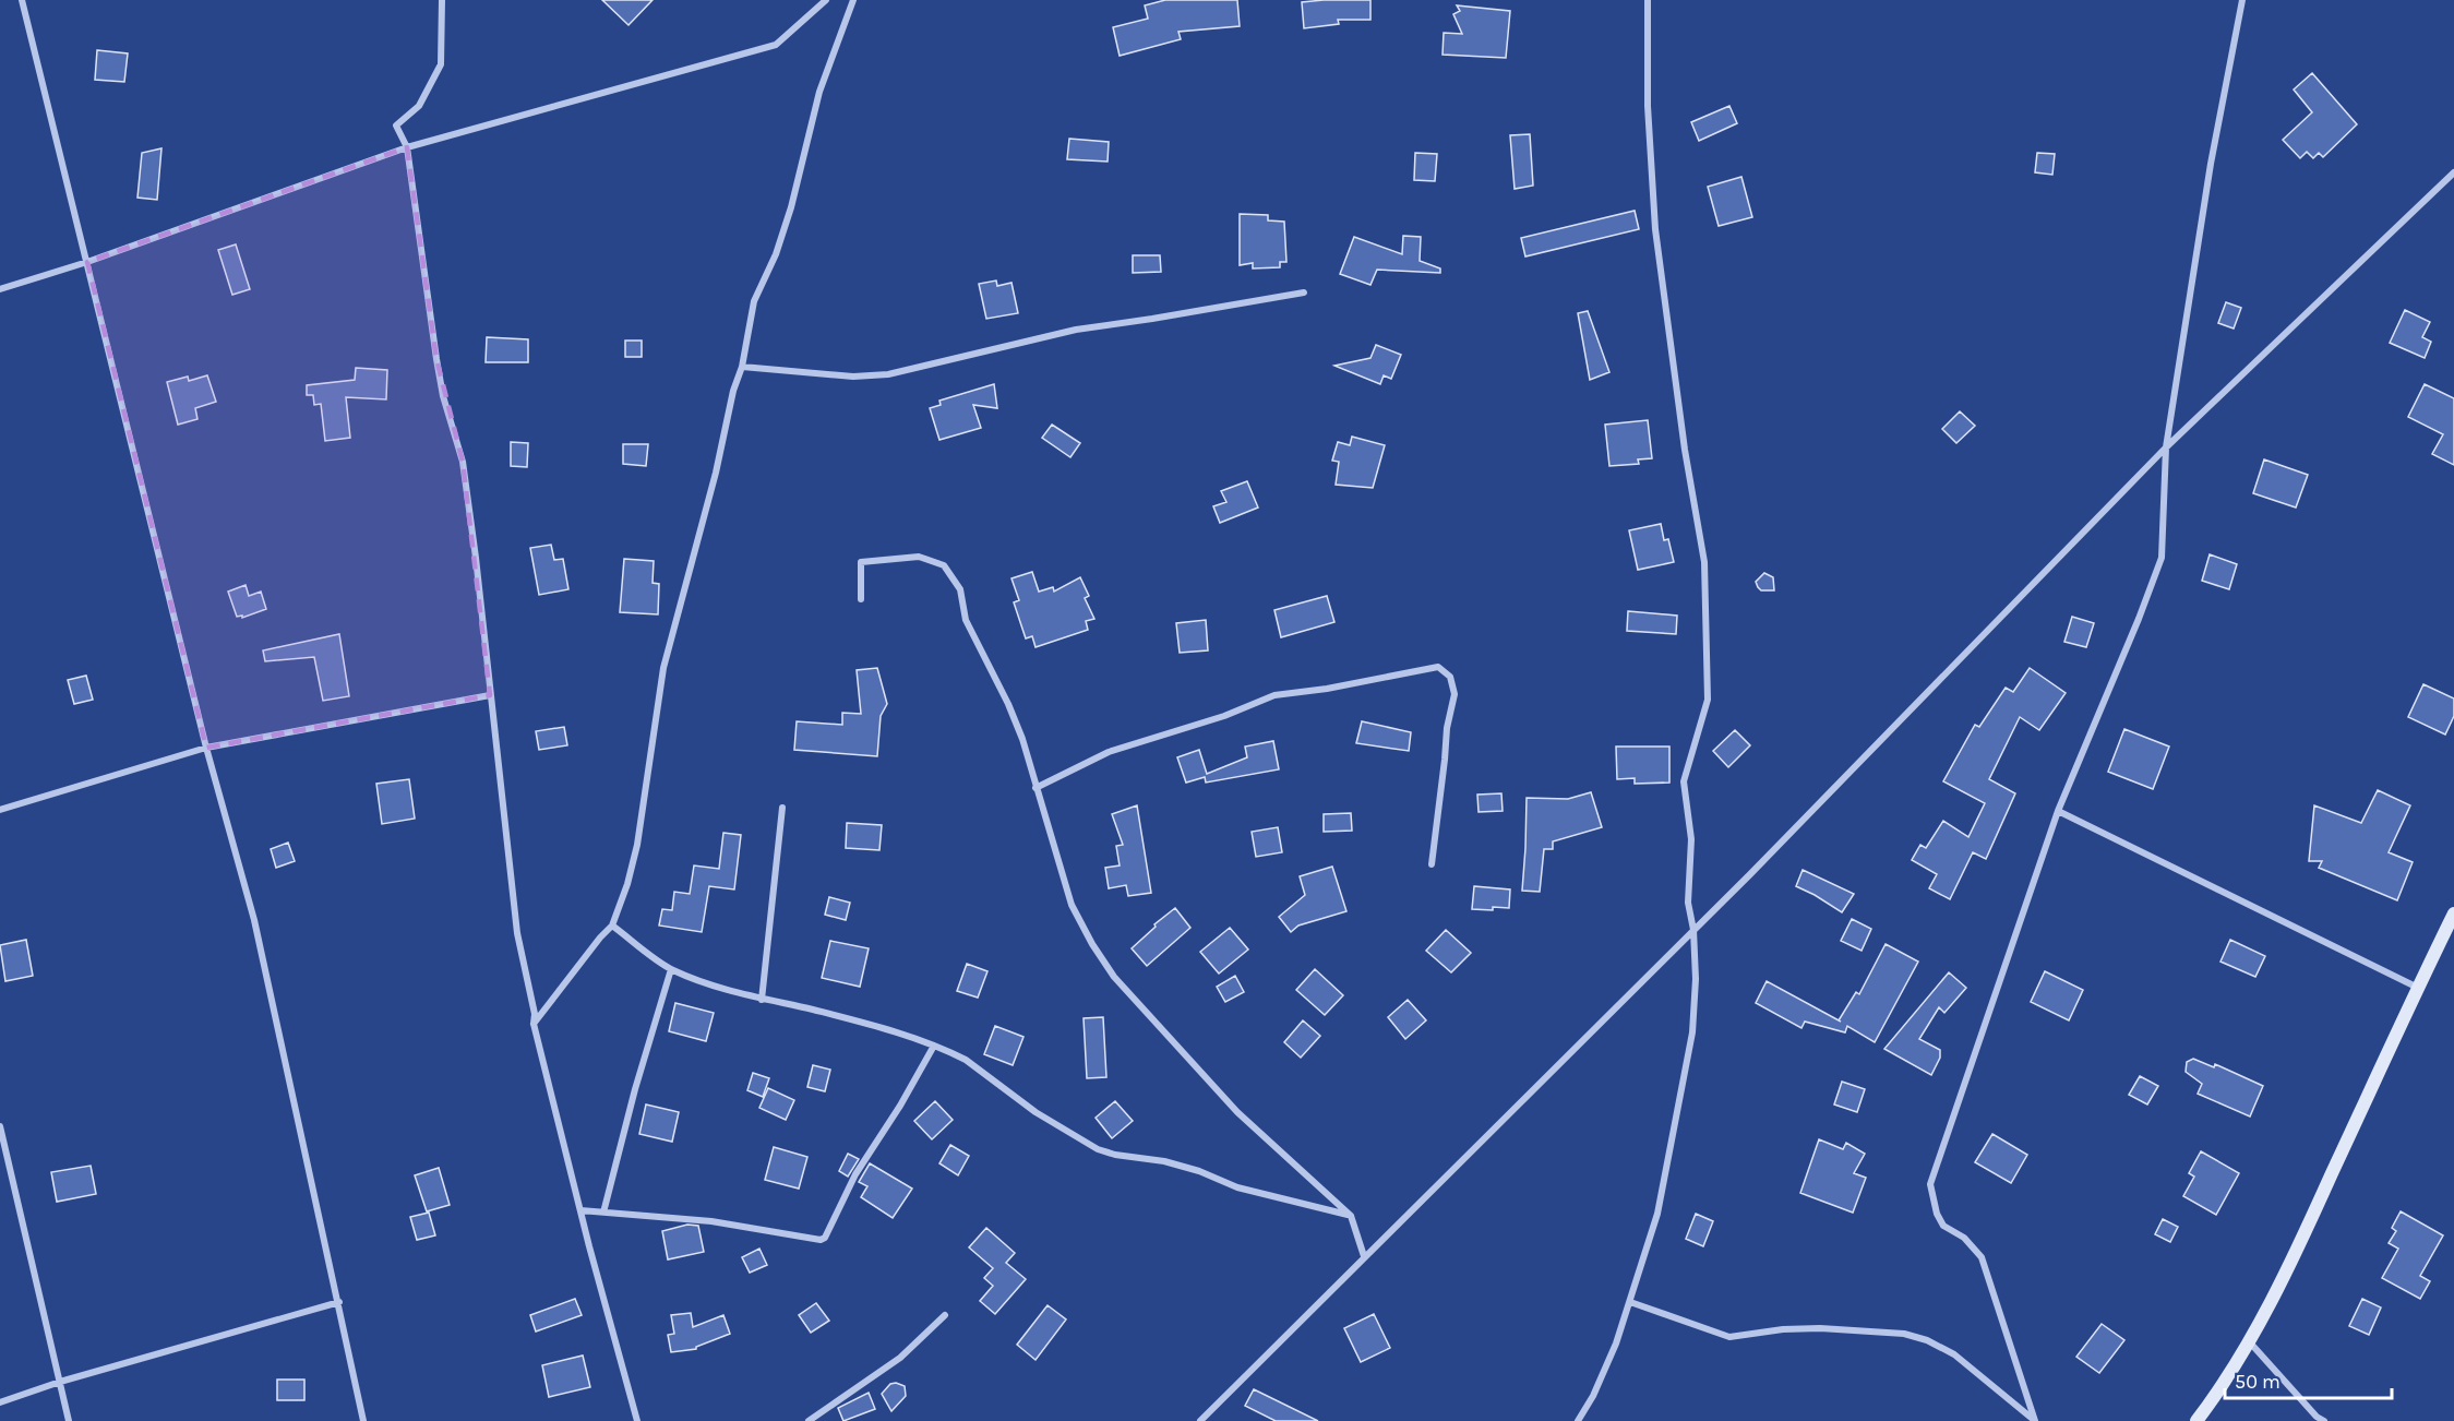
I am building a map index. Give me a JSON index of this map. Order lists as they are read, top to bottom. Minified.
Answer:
{"scale_bar":"50 m"}
